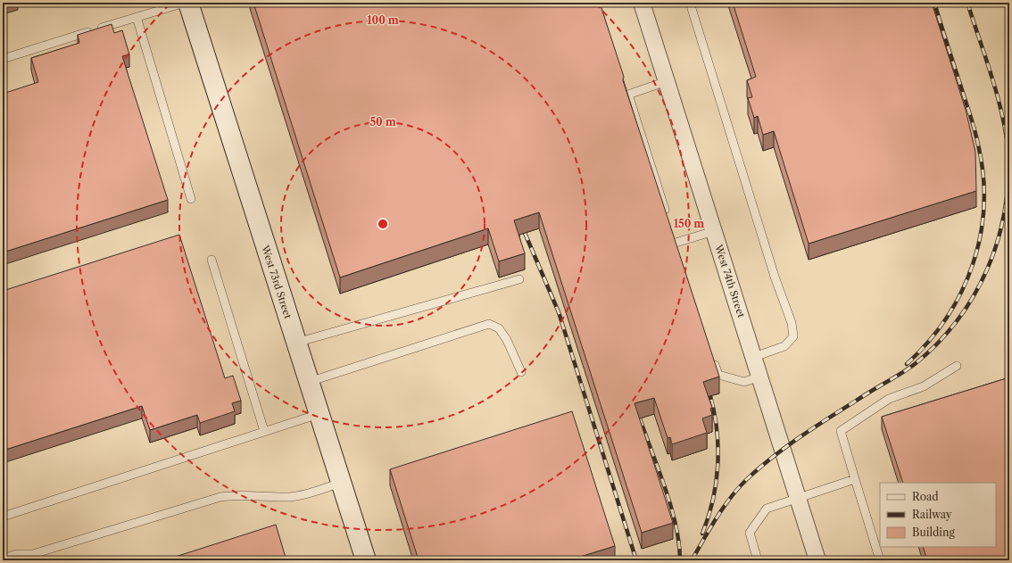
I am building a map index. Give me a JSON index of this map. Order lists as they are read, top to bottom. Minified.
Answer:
{"streets":{"street":["West 74th Street","West 73rd Street"]},"legend":["Road","Railway","Building"],"rings":["100 m","50 m","150 m"]}
